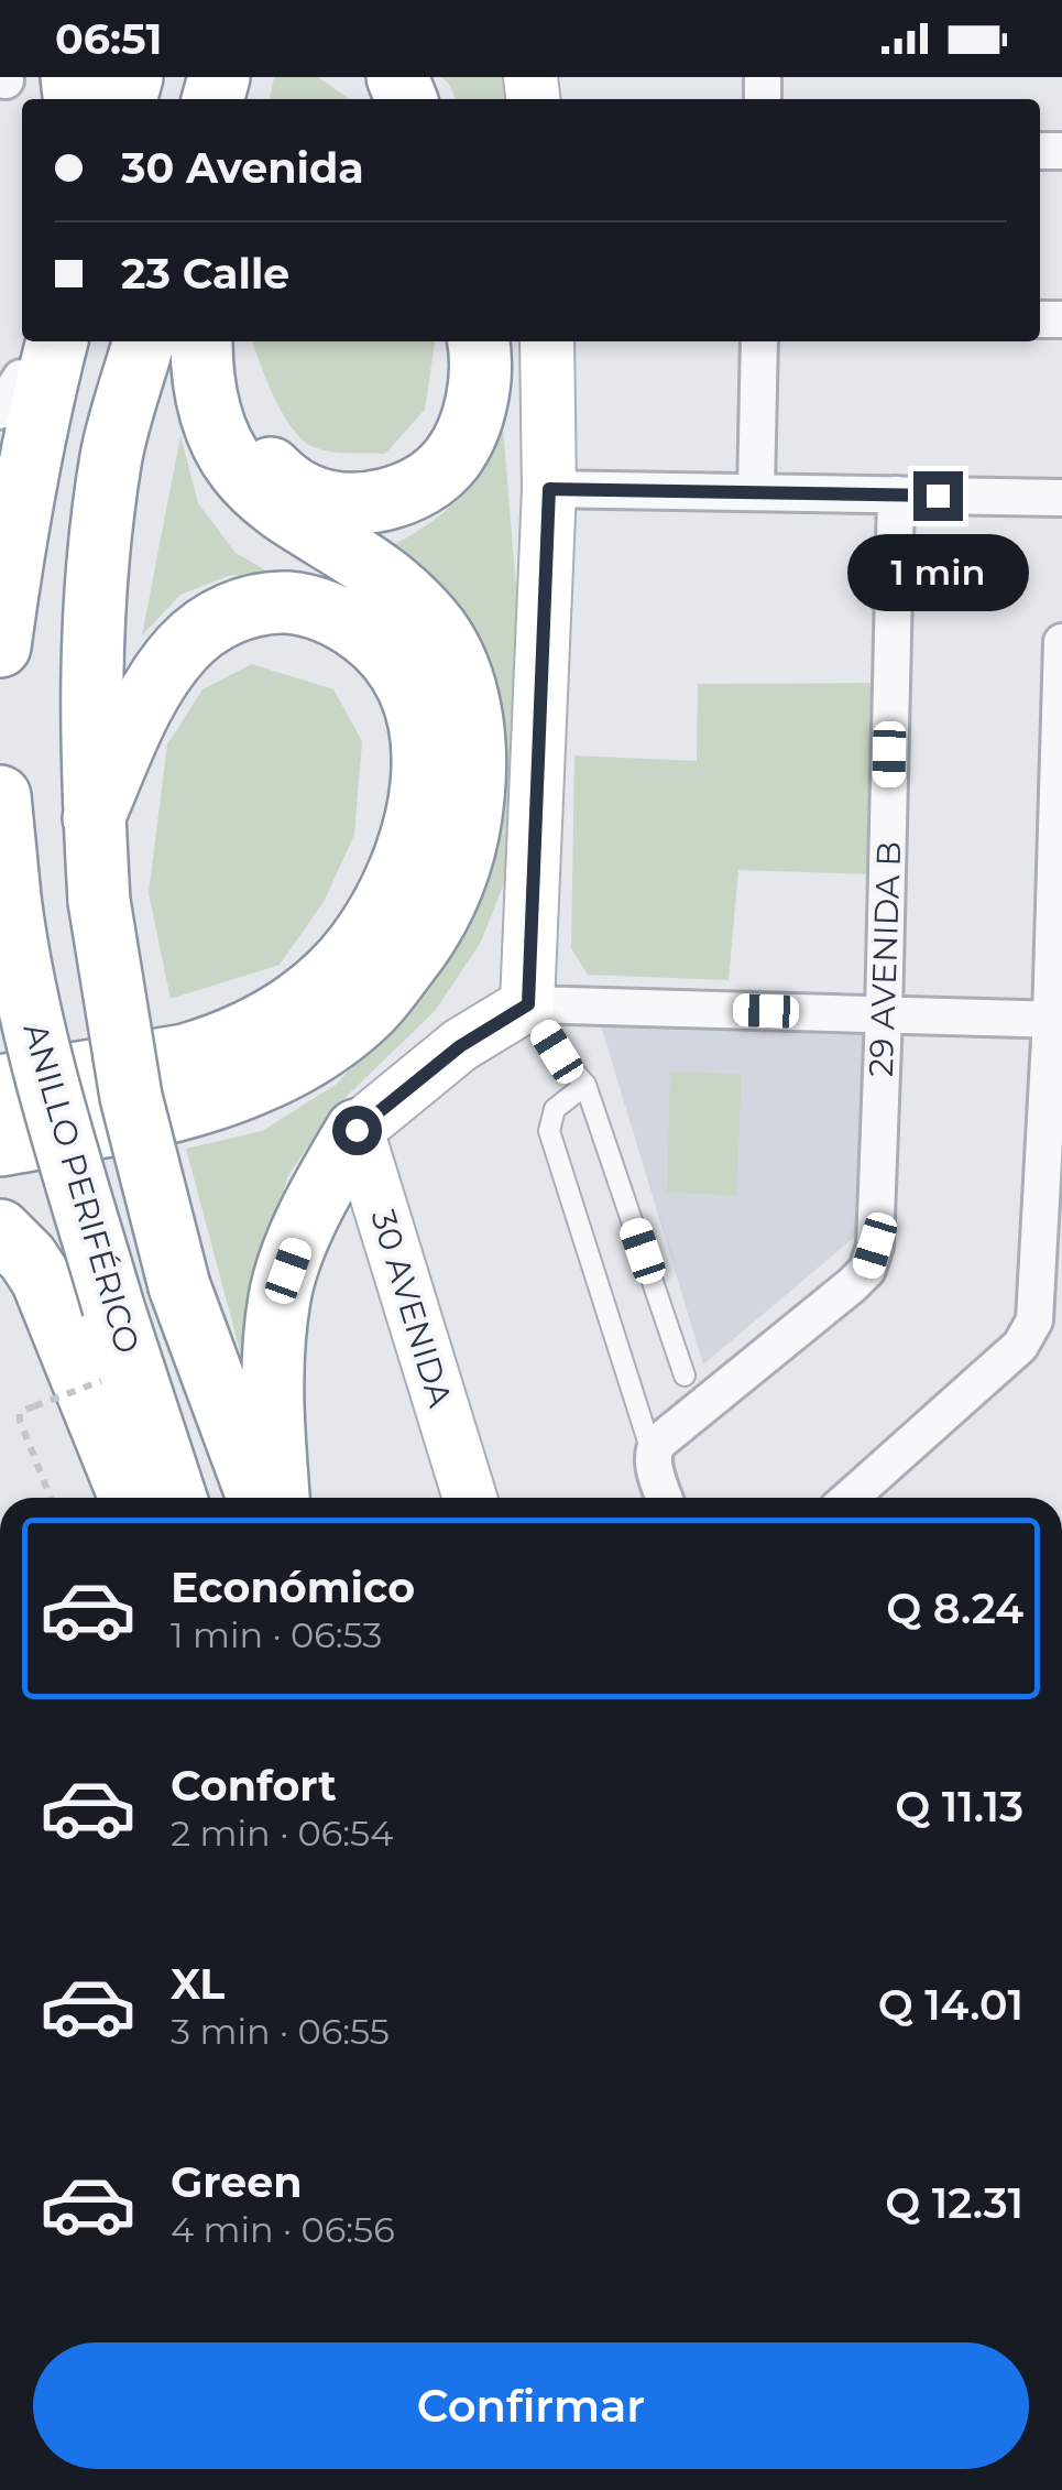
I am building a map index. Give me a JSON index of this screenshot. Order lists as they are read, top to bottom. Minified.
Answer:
{"streets":{"highway":["ANILLO PERIFÉRICO"],"street":["29 AVENIDA B","30 AVENIDA"]},"page":{"status":"06:51","banner":["30 Avenida","23 Calle"],"bubble":"1 min","list":[{"name":"Económico","note":"1 min · 06:53","value":"Q 8.24"},{"name":"Confort","note":"2 min · 06:54","value":"Q 11.13"},{"name":"XL","note":"3 min · 06:55","value":"Q 14.01"},{"name":"Green","note":"4 min · 06:56","value":"Q 12.31"}],"buttons":"Confirmar"}}
